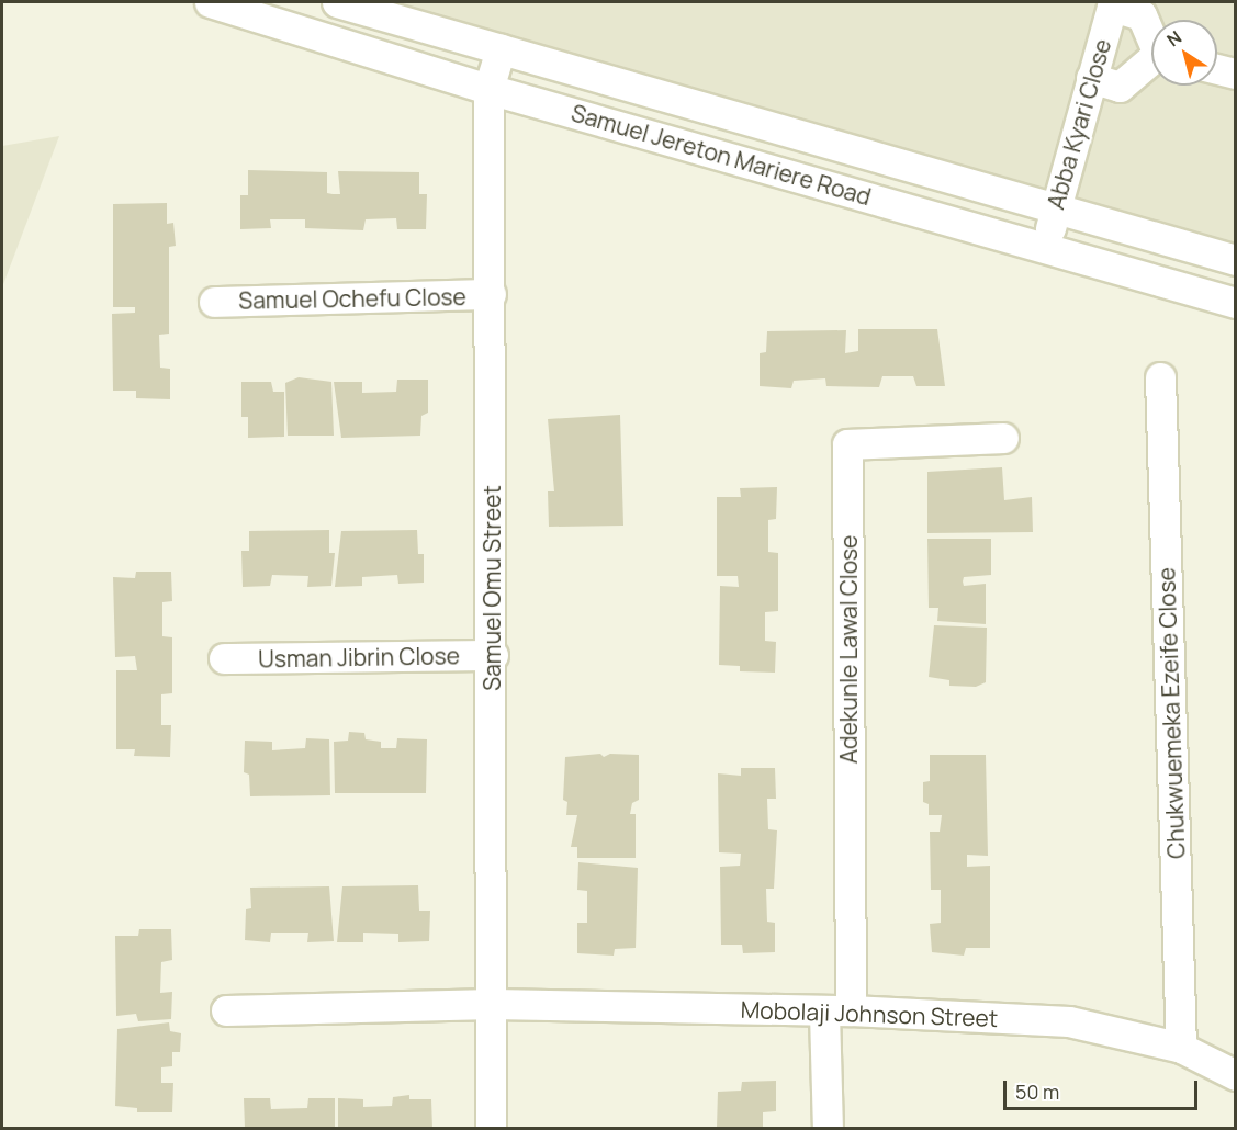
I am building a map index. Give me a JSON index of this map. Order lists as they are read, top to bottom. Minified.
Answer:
{"streets":{"street":["Abba Kyari Close","Samuel Jereton Mariere Road","Samuel Ochefu Close","Samuel Omu Street","Adekunle Lawal Close","Usman Jibrin Close","Chukwuemeka Ezeife Close","Mobolaji Johnson Street"]},"crossings":[["Abba Kyari Close","Samuel Jereton Mariere Road"],["Samuel Jereton Mariere Road","Samuel Omu Street"],["Samuel Ochefu Close","Samuel Omu Street"],["Samuel Omu Street","Usman Jibrin Close"],["Samuel Omu Street","Mobolaji Johnson Street"],["Adekunle Lawal Close","Mobolaji Johnson Street"],["Chukwuemeka Ezeife Close","Mobolaji Johnson Street"]],"scale_bar":"50 m","north":"top left"}
